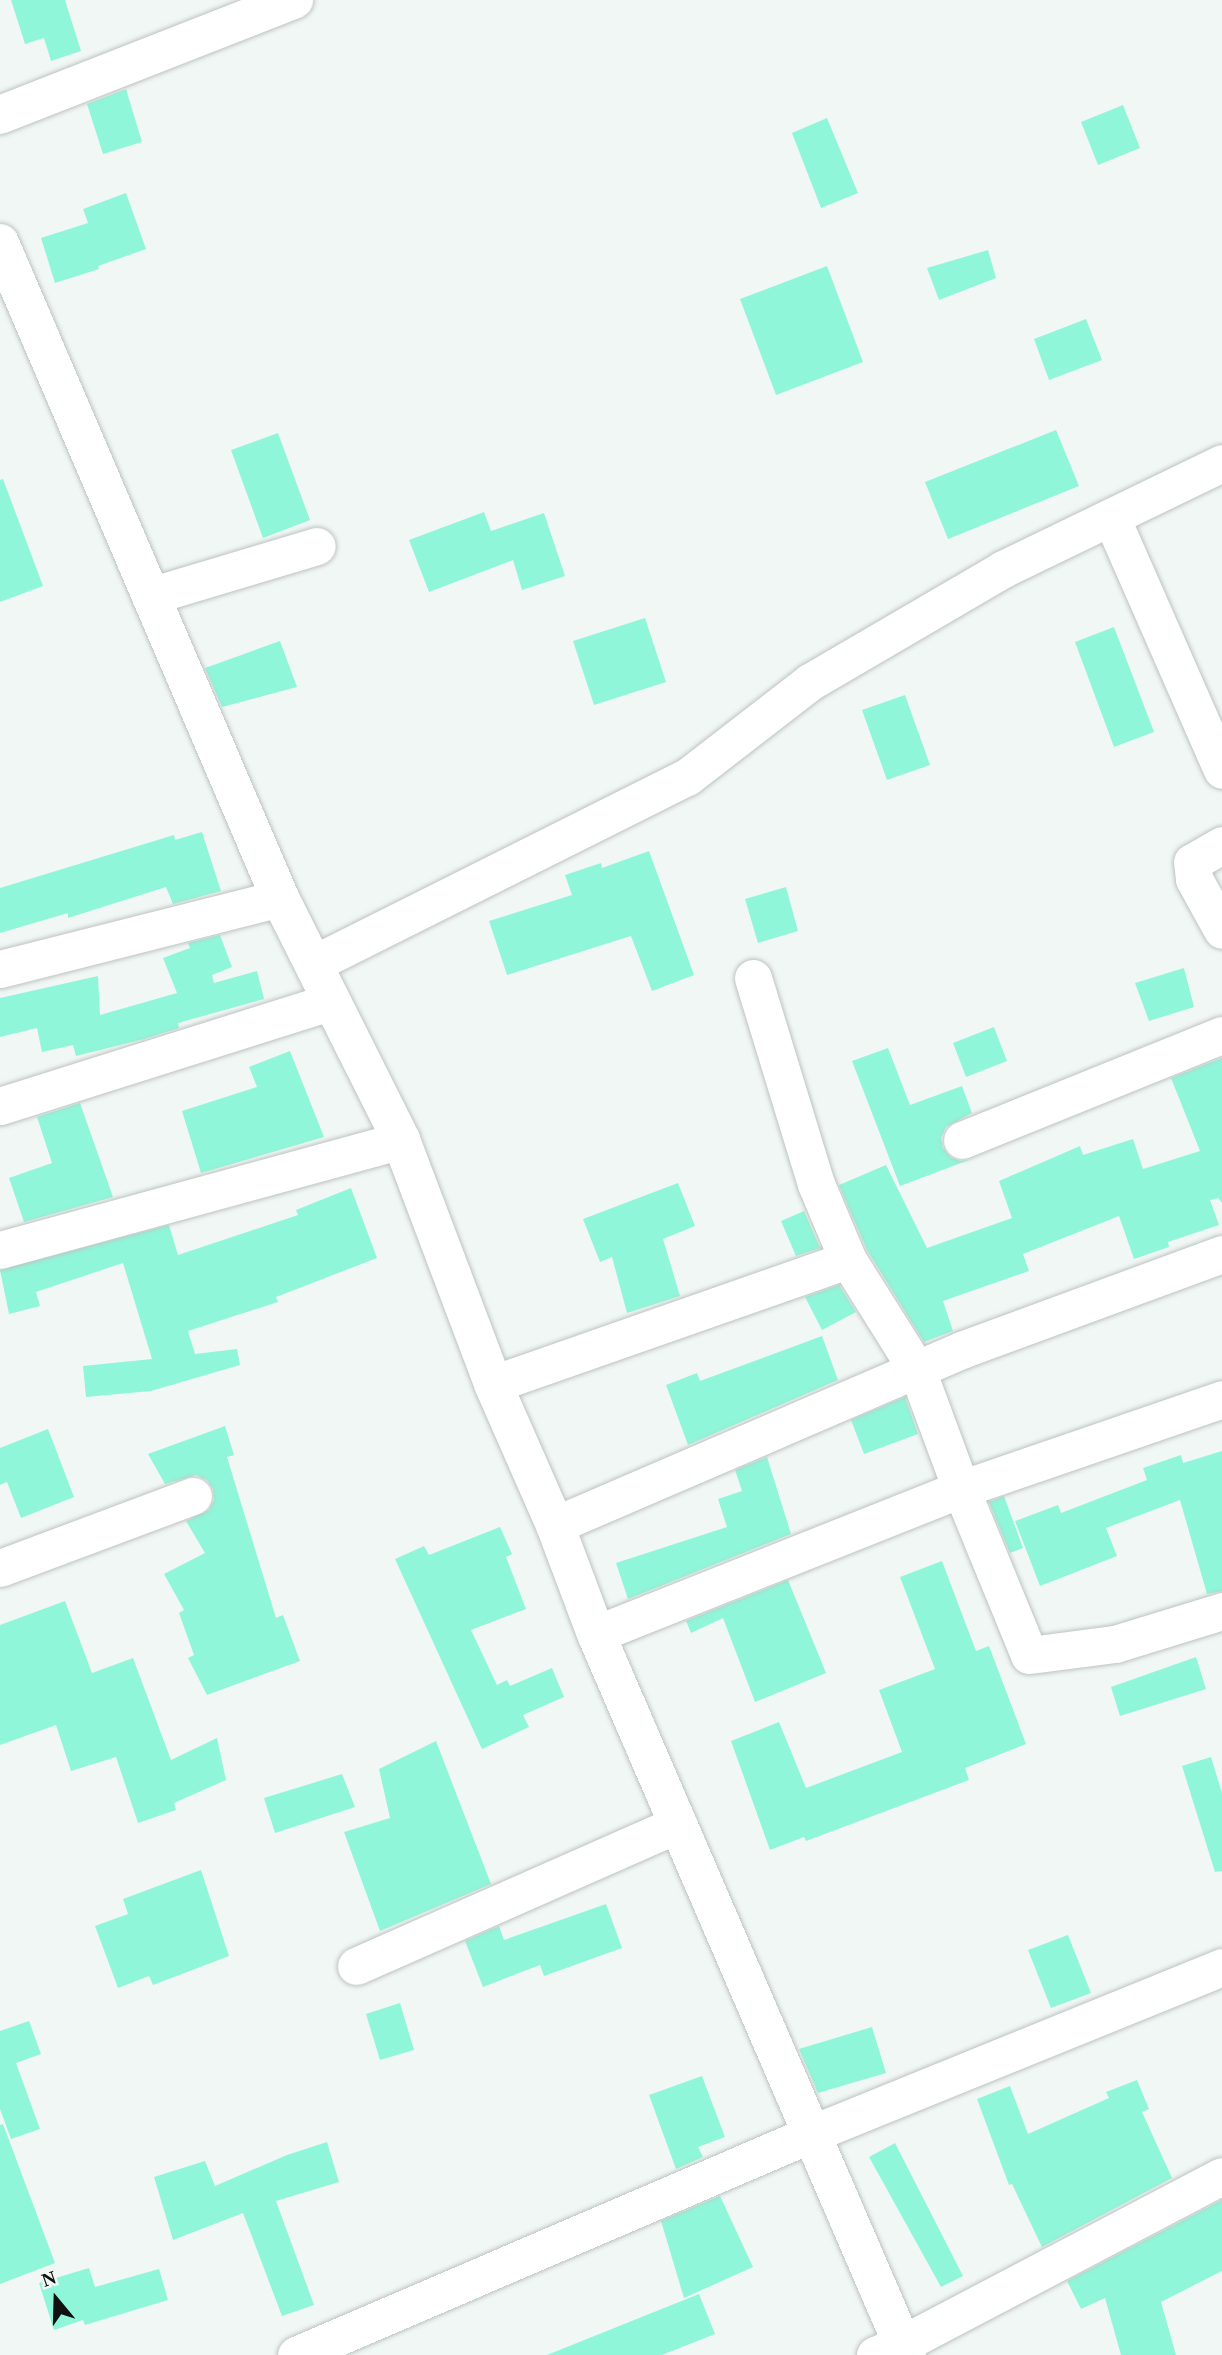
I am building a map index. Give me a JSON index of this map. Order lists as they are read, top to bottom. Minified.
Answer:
{"north":"top"}
